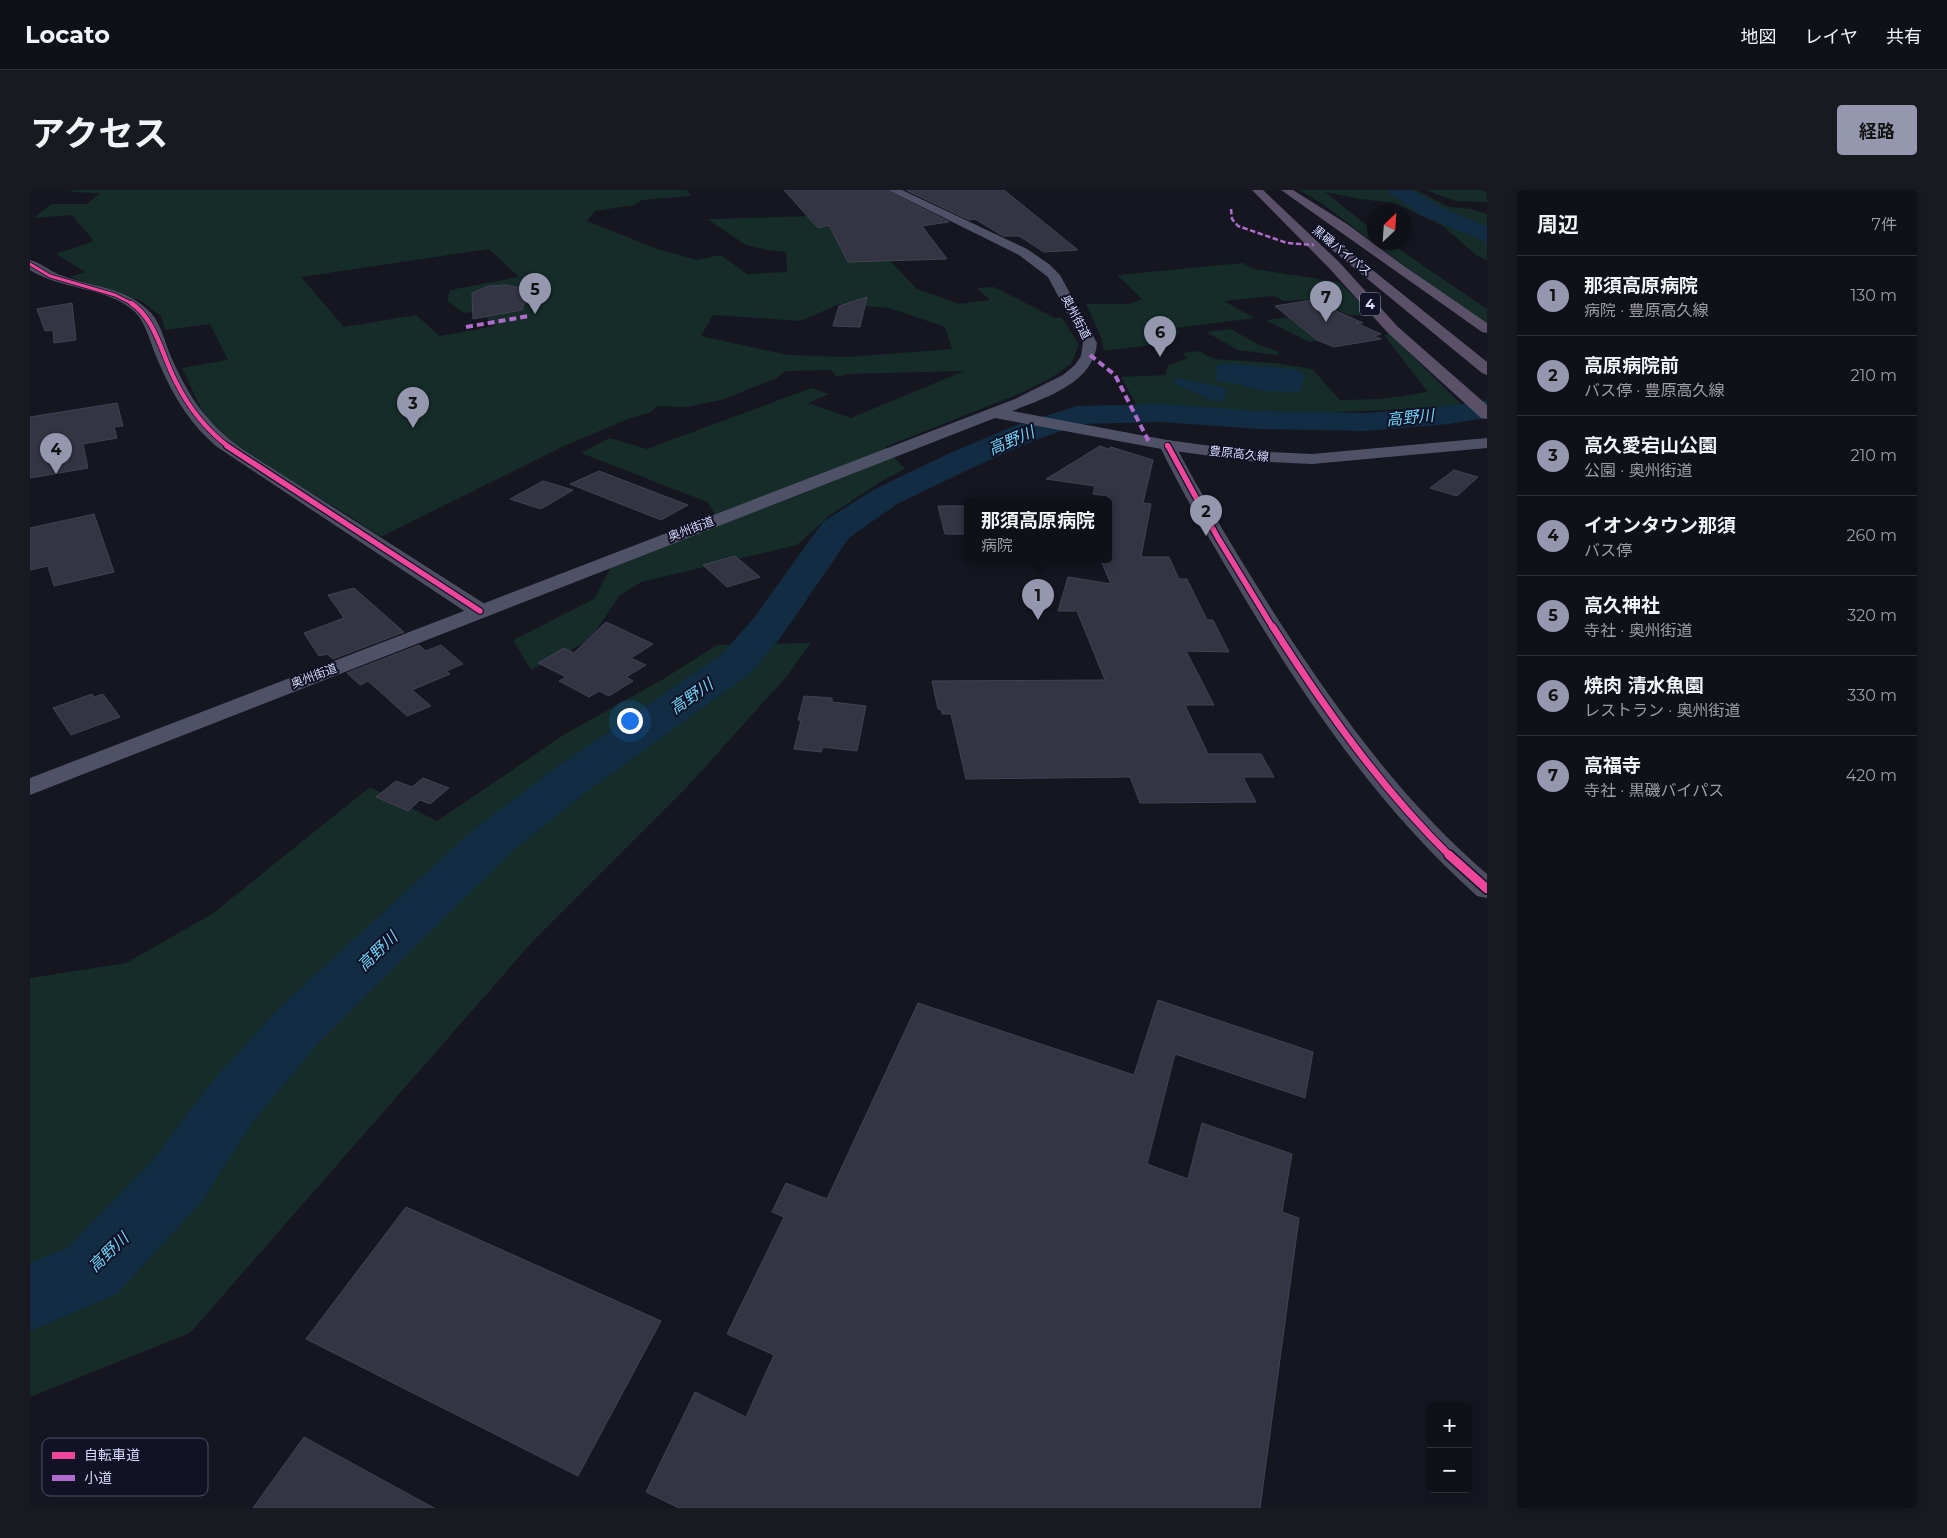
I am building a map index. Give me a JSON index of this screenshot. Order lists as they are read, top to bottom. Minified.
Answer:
{"streets":{"highway":["黒磯バイパス","4"],"main road":["奥州街道","豊原高久線"]},"crossings":[["奥州街道","豊原高久線"]],"water":["高野川"],"legend":["自転車道","小道"],"north":"top right","page":{"header":"Locato","nav":["地図","レイヤ","共有"],"title":"アクセス","buttons":"経路","heading":["周辺","7件"],"list":[{"mark":"1","name":"那須高原病院","note":"病院 · 豊原高久線","value":"130 m"},{"mark":"2","name":"高原病院前","note":"バス停 · 豊原高久線","value":"210 m"},{"mark":"3","name":"高久愛宕山公園","note":"公園 · 奥州街道","value":"210 m"},{"mark":"4","name":"イオンタウン那須","note":"バス停","value":"260 m"},{"mark":"5","name":"高久神社","note":"寺社 · 奥州街道","value":"320 m"},{"mark":"6","name":"焼肉 清水魚園","note":"レストラン · 奥州街道","value":"330 m"},{"mark":"7","name":"高福寺","note":"寺社 · 黒磯バイパス","value":"420 m"}],"pins":["5","7","6","3","4","2","1"],"popup":["那須高原病院","病院"],"map_buttons":["+","−"]}}
